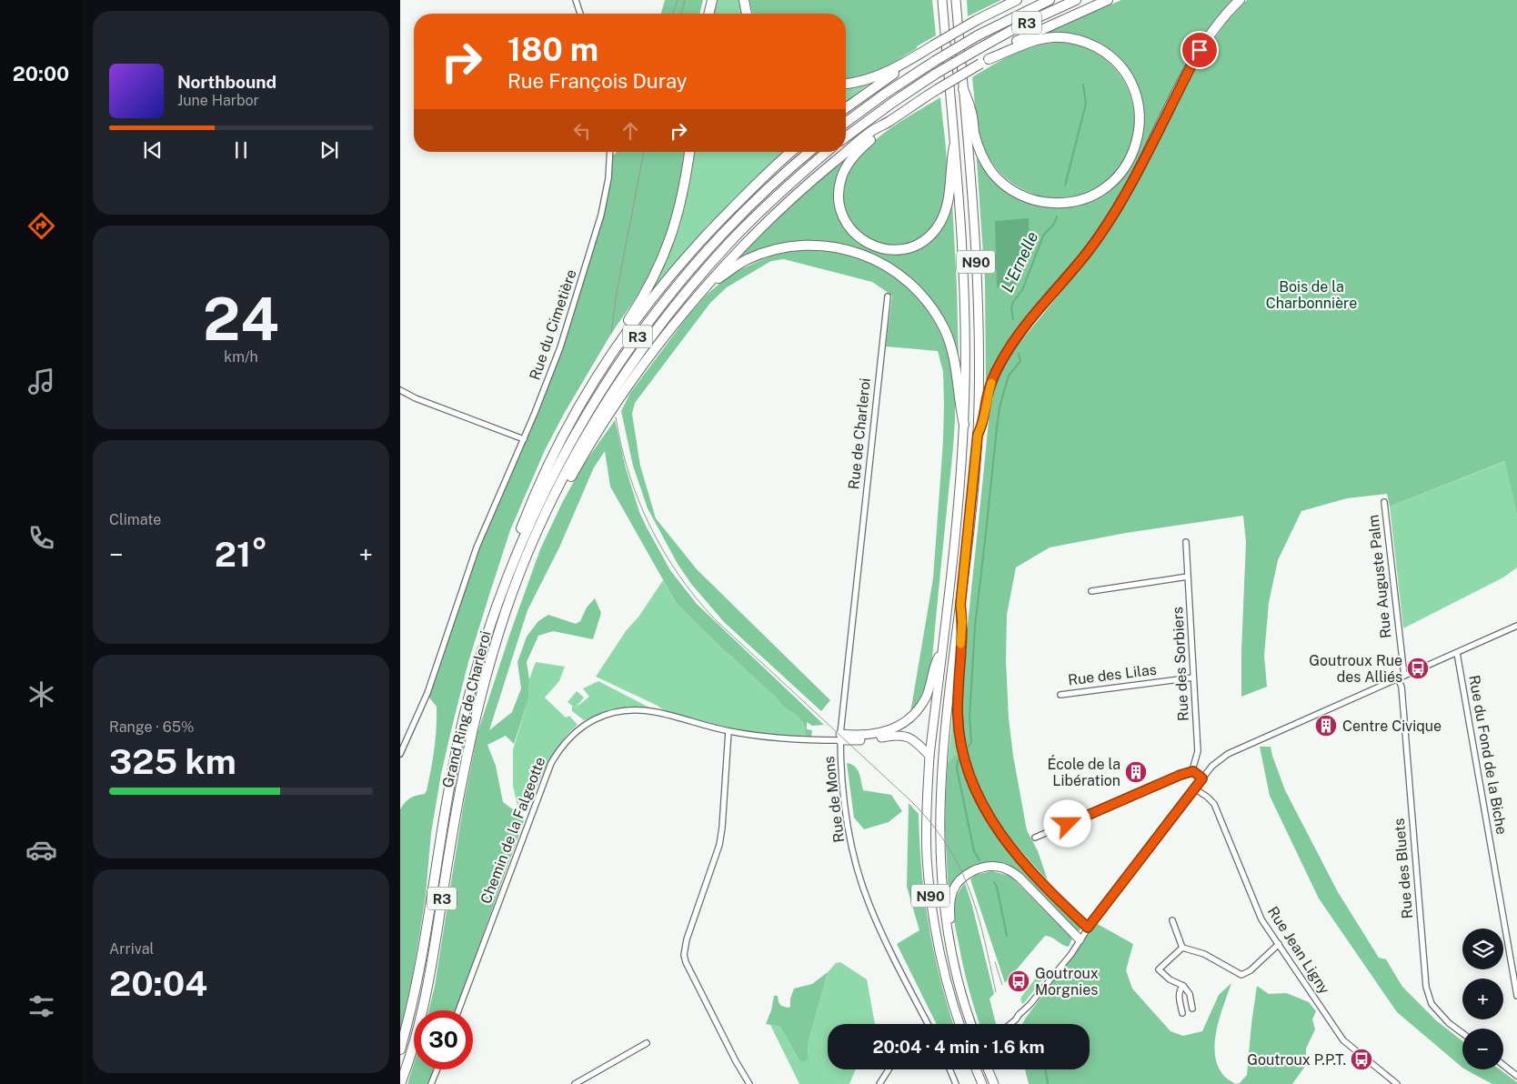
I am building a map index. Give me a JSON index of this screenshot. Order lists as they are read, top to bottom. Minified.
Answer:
{"streets":{"highway":["R3","N90","Grand Ring de Charleroi"],"street":["Rue du Cimetière","Rue de Charleroi","Rue Auguste Palm","Rue des Sorbiers","Rue des Lilas","Rue du Fond de la Biche","Rue de Mons","Chemin de la Falgeotte","Rue des Bluets","Rue Jean Ligny"]},"crossings":[["Rue de Charleroi","Rue de Mons"],["Rue des Sorbiers","Rue des Lilas"],["Rue de Mons","Chemin de la Falgeotte"]],"water":["L'Ernelle"],"parks":["Bois de la Charbonnière"],"places":{"bus stop":["Goutroux Rue des Alliés","Goutroux Morgnies","Goutroux P.P.T."],"building":["Centre Civique","École de la Libération"]},"page":{"tabs":"20:00","turn":["180 m","Rue François Duray"],"song":["Northbound","June Harbor"],"tile":[["24","km/h"],"Climate",["Range · 65%","325 km"],["Arrival","20:04"]],"heat":["−","21°","+"],"map_buttons":["+","−"],"limit":"30","trip":"20:04 · 4 min · 1.6 km"}}
